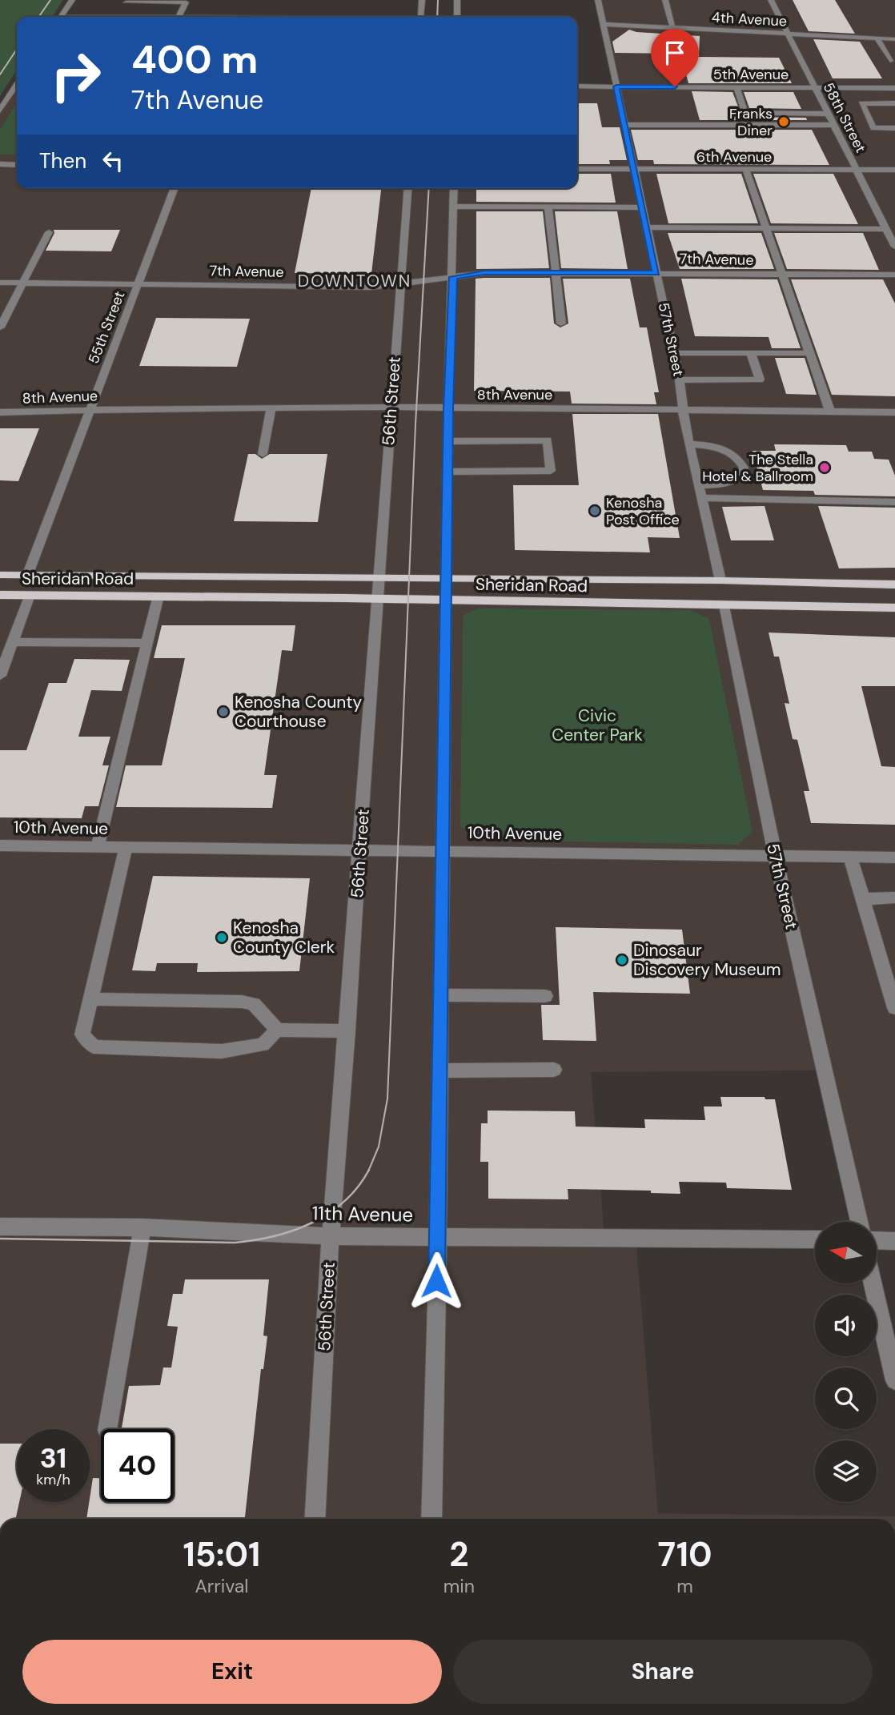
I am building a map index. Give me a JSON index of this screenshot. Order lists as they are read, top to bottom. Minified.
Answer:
{"streets":{"main road":["Sheridan Road"],"street":["4th Avenue","5th Avenue","58th Street","6th Avenue","7th Avenue","55th Street","57th Street","8th Avenue","56th Street","10th Avenue","11th Avenue"]},"crossings":[["4th Avenue","58th Street"],["4th Avenue","57th Street"],["5th Avenue","58th Street"],["5th Avenue","57th Street"],["58th Street","6th Avenue"],["6th Avenue","57th Street"],["7th Avenue","55th Street"],["7th Avenue","57th Street"],["7th Avenue","56th Street"],["55th Street","8th Avenue"],["55th Street","Sheridan Road"],["57th Street","8th Avenue"],["57th Street","Sheridan Road"],["57th Street","10th Avenue"],["8th Avenue","56th Street"],["56th Street","Sheridan Road"],["56th Street","10th Avenue"],["56th Street","11th Avenue"]],"districts":["DOWNTOWN"],"parks":["Civic Center Park"],"places":["Franks Diner","The Stella Hotel & Ballroom","Kenosha Post Office","Kenosha County Courthouse","Kenosha County Clerk","Dinosaur Discovery Museum"],"north":"left","page":{"turn":["400 m","7th Avenue"],"then":"Then","speed":"31 km/h","limit":"40","eta":["15:01","Arrival","2","min","710","m"],"buttons":["Exit","Share"]}}
